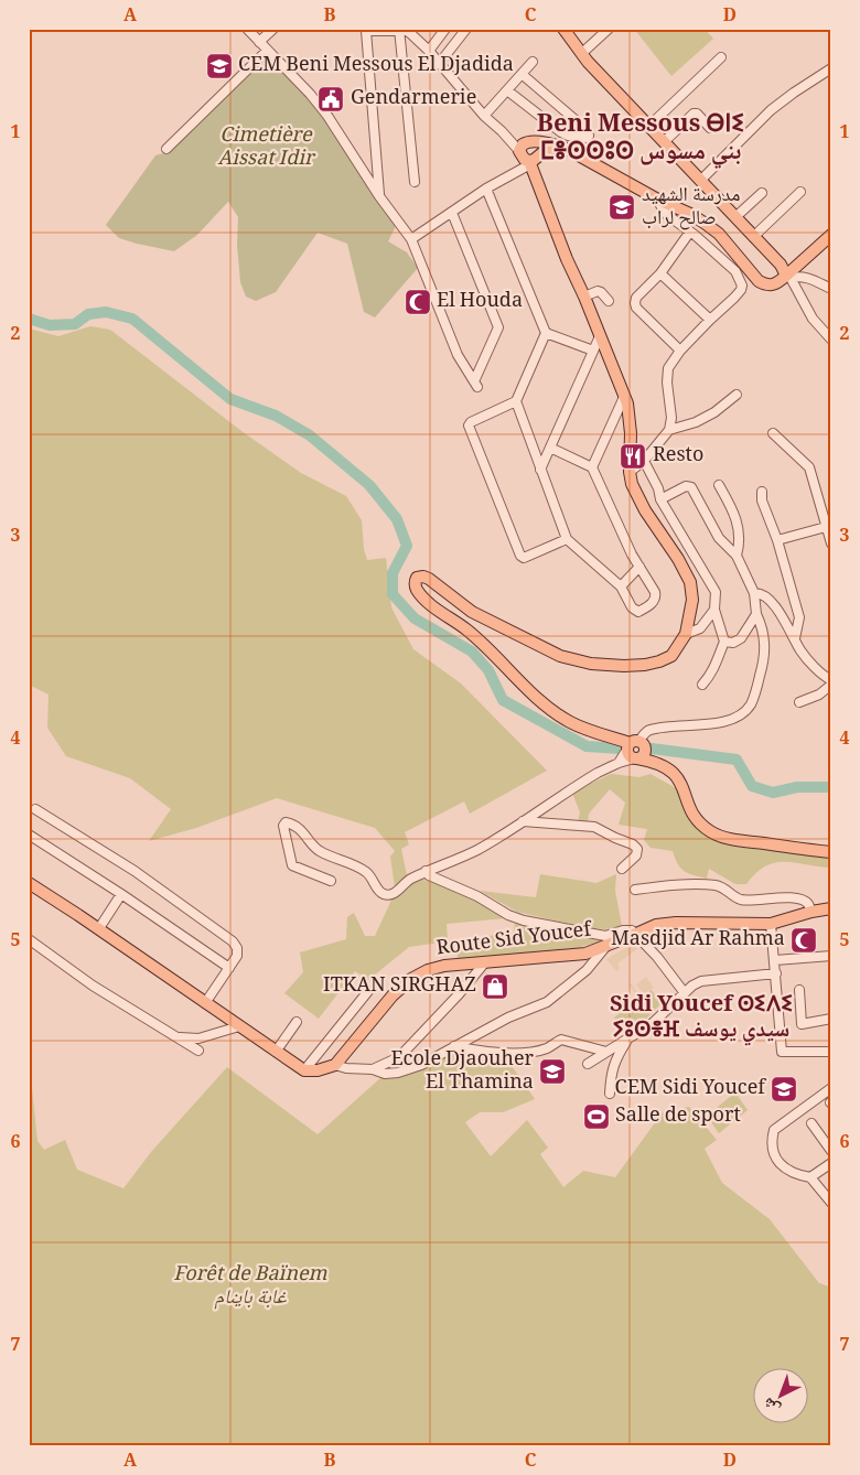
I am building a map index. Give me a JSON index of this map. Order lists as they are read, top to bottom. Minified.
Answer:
{"streets":{"main road":["Route Sid Youcef"]},"districts":["Beni Messous ⴱⵏⵉ ⵎⴻⵙⵙⵓⵙ بني مسوس","Sidi Youcef ⵙⵉⴷⵉ ⵢⵓⵙⴻⴼ سيدي يوسف"],"parks":["Cimetière Aissat Idir","Forêt de Baïnem غابة باينام"],"places":{"school or university":["CEM Beni Messous El Djadida","مدرسة الشهيد صالح لراب","Ecole Djaouher El Thamina","CEM Sidi Youcef"],"public building":["Gendarmerie"],"mosque":["El Houda","Masdjid Ar Rahma"],"restaurant":["Resto"],"shop":["ITKAN SIRGHAZ"],"sports":["Salle de sport"]},"north":"bottom left","grid":{"columns":["A","B","C","D"],"rows":["1","2","3","4","5","6","7"]}}
